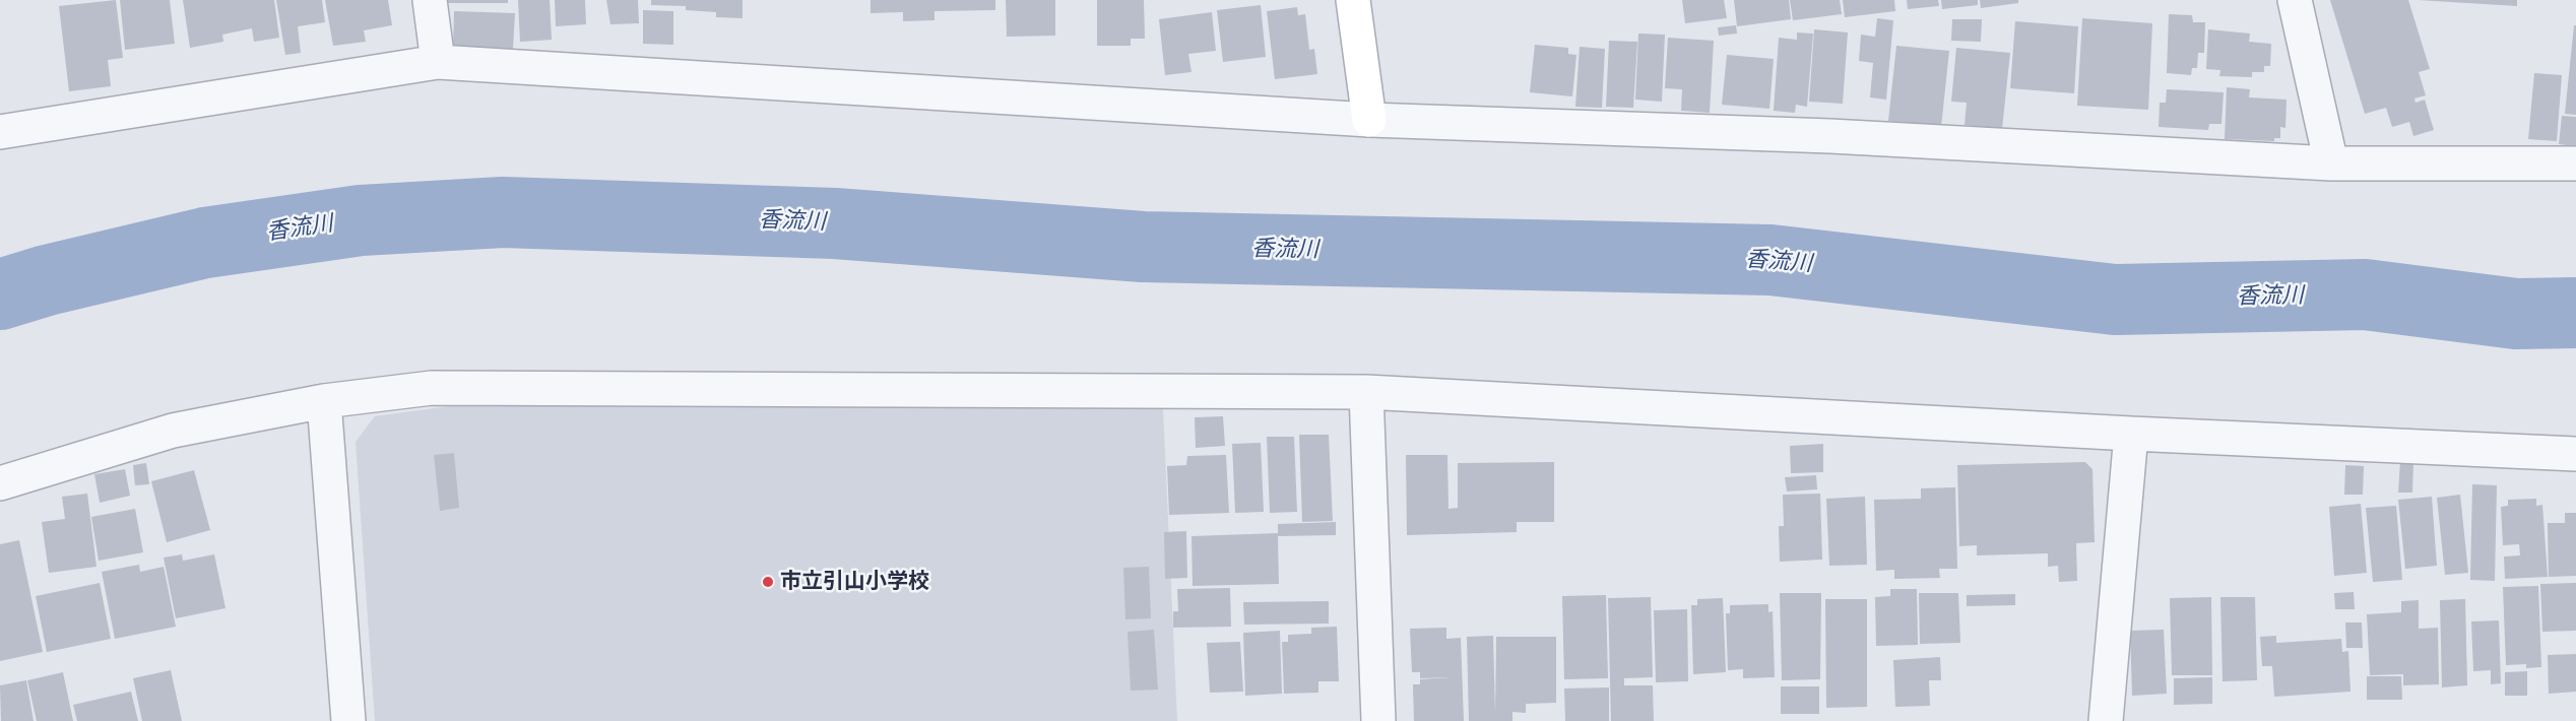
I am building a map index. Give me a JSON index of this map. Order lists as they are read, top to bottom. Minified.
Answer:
{"water":["香流川"],"places":["市立引山小学校"]}
